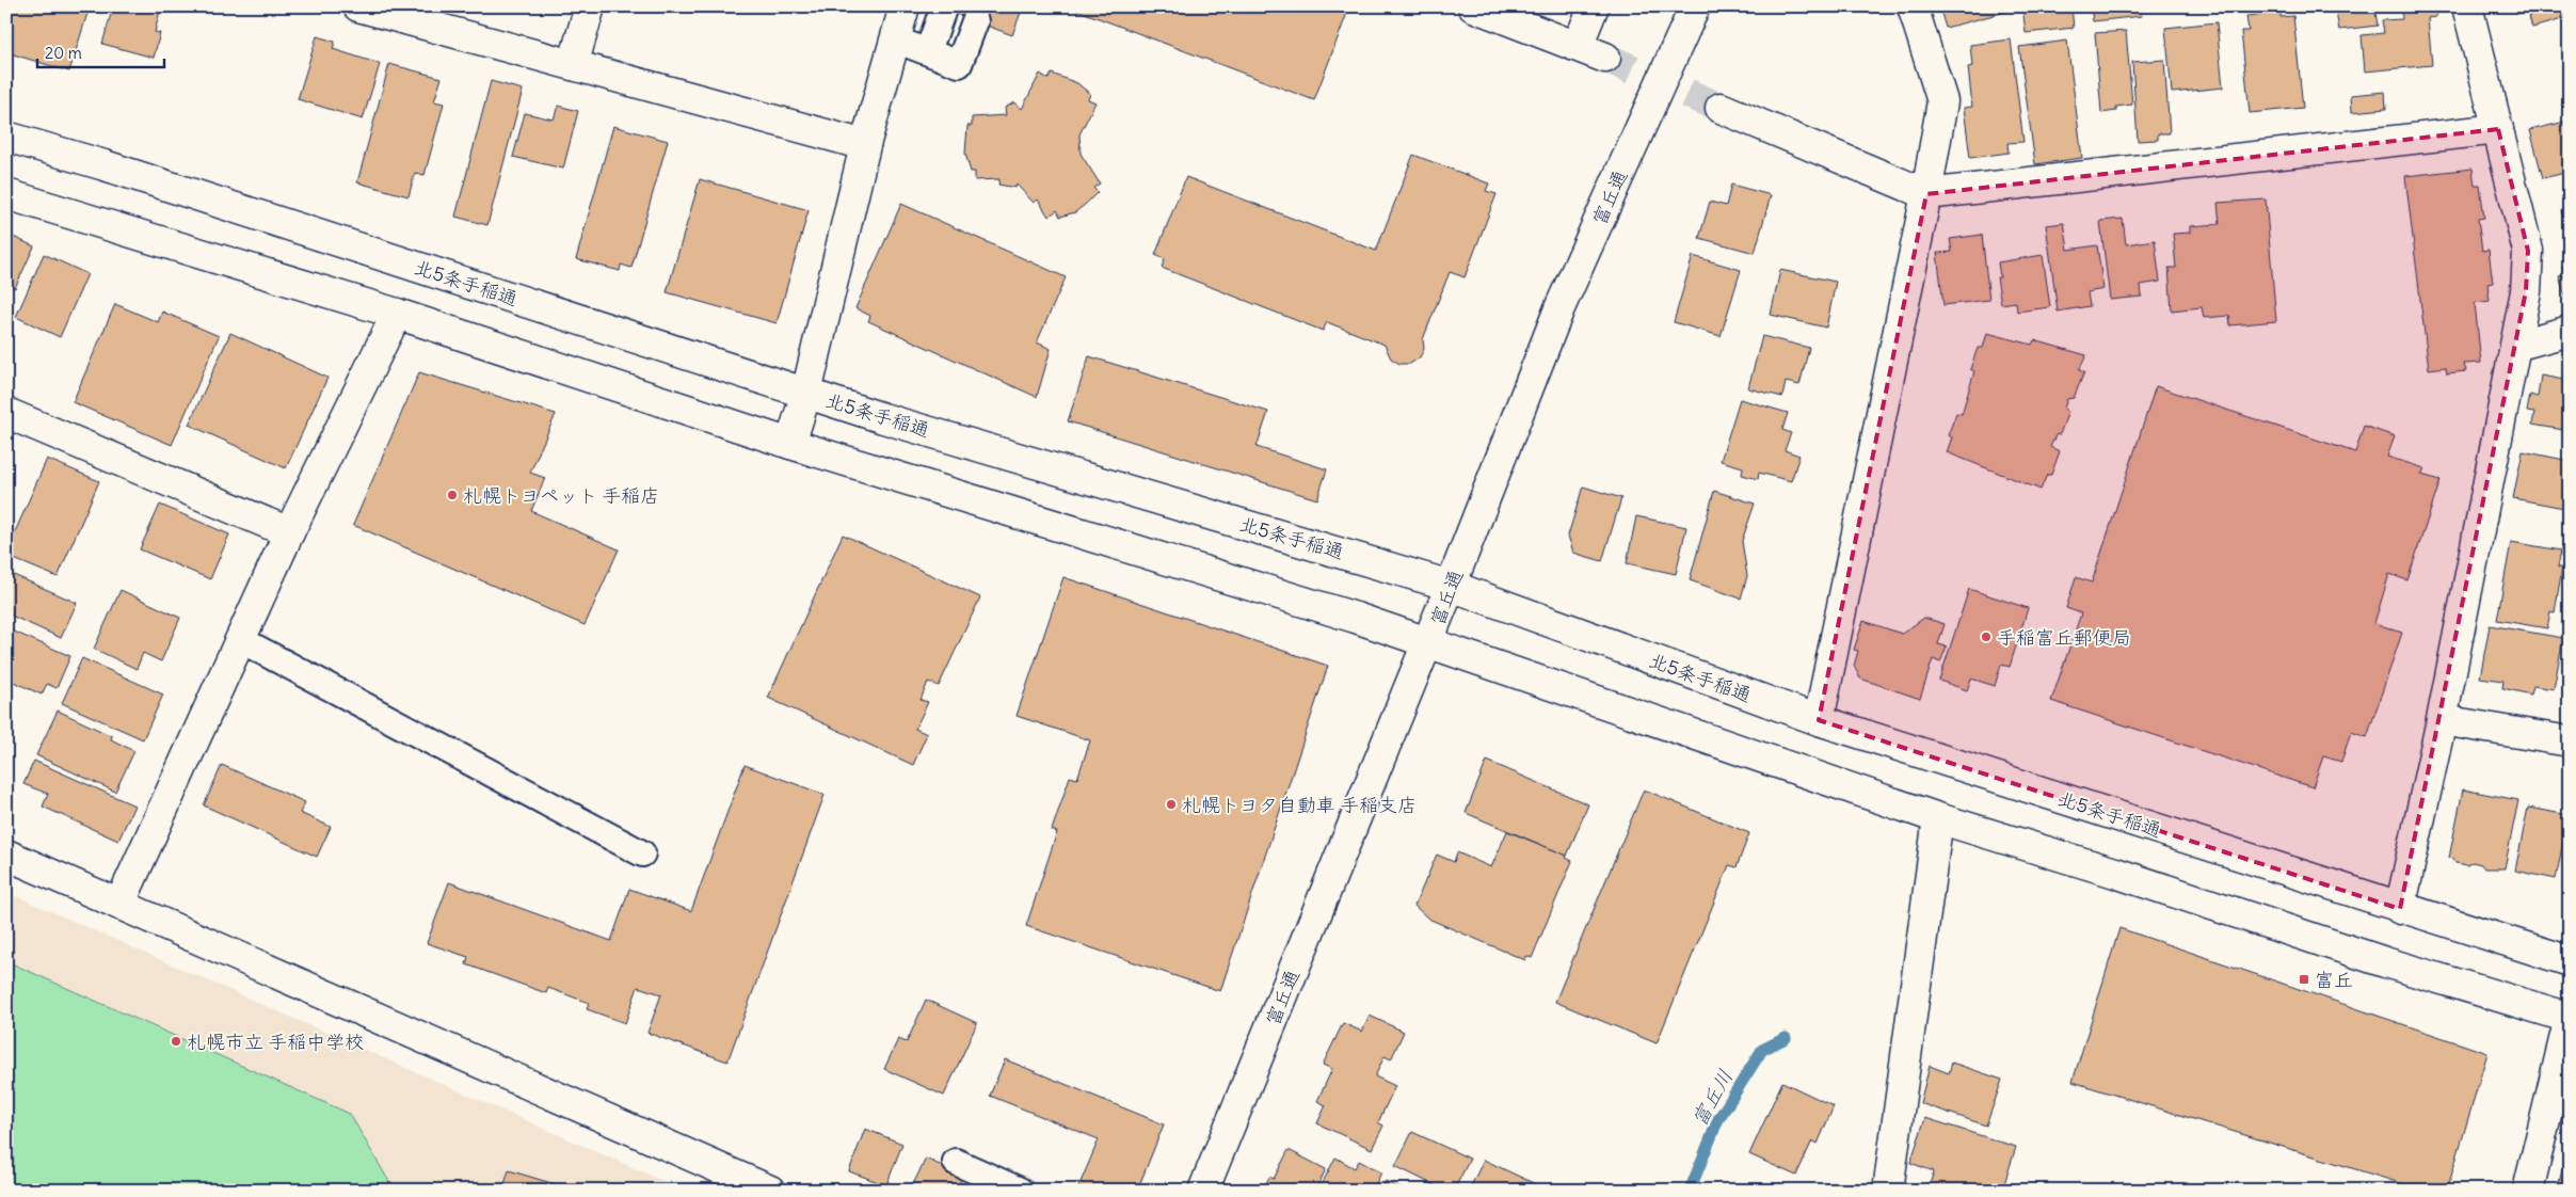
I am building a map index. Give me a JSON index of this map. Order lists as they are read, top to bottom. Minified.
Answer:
{"streets":{"main road":["富丘通","北5条手稲通"]},"crossings":[["富丘通","北5条手稲通"]],"water":["富丘川"],"places":{"other":["札幌トヨペット 手稲店","手稲富丘郵便局","札幌トヨタ自動車 手稲支店","札幌市立 手稲中学校"],"transit":["富丘"]},"scale_bar":"20 m"}
